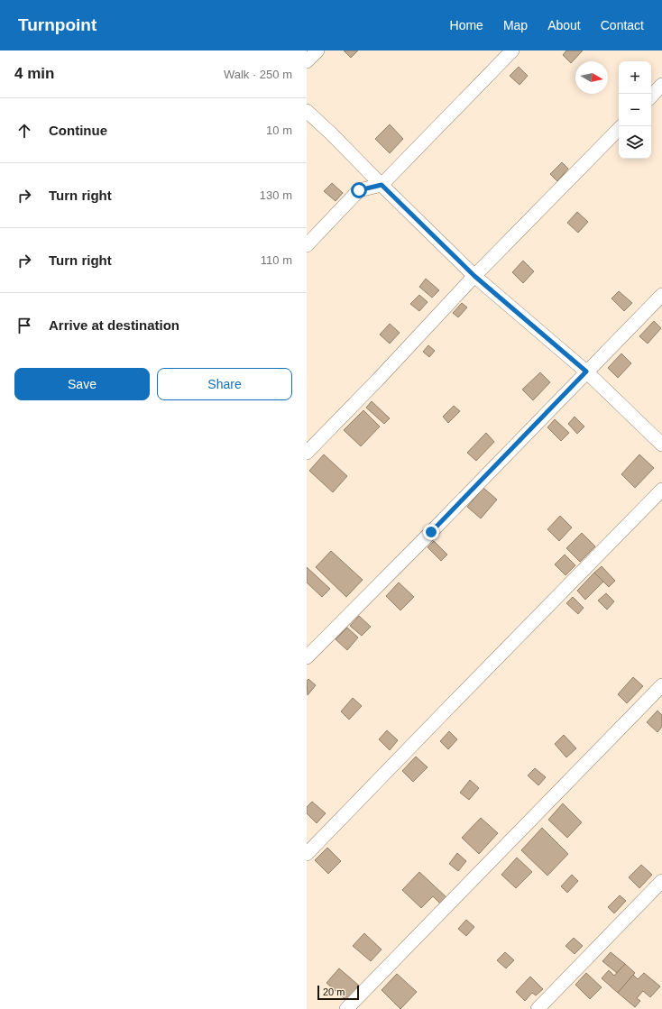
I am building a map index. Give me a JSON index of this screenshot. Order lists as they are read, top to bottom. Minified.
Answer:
{"scale_bar":"20 m","north":"right","page":{"header":"Turnpoint","nav":["Home","Map","About","Contact"],"heading":["4 min","Walk · 250 m"],"map_buttons":["+","−"],"list":[["Continue","10 m"],["Turn right","130 m"],["Turn right","110 m"],"Arrive at destination"],"buttons":["Save","Share"],"scale":"20 m"}}
